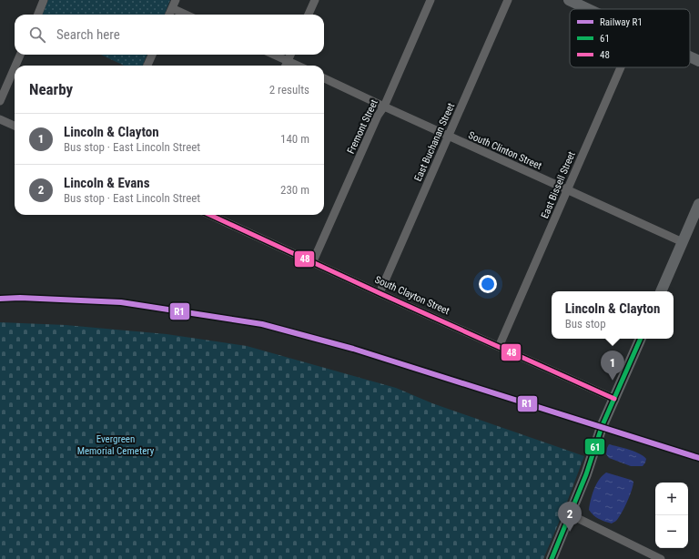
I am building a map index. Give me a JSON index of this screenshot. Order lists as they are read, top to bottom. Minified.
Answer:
{"streets":{"street":["Fremont Street","East Buchanan Street","South Clinton Street","East Bissell Street","South Clayton Street"]},"crossings":[["Fremont Street","South Clinton Street"],["Fremont Street","South Clayton Street"],["East Buchanan Street","South Clinton Street"],["East Buchanan Street","South Clayton Street"],["South Clinton Street","East Bissell Street"],["East Bissell Street","South Clayton Street"]],"parks":["Evergreen Memorial Cemetery"],"lines":["transit line 48","rail line R1","transit line 61"],"legend":["Railway R1","61","48"],"page":{"search":"Search here","heading":["Nearby","2 results"],"list":[{"mark":"1","name":"Lincoln & Clayton","note":"Bus stop · East Lincoln Street","value":"140 m"},{"mark":"2","name":"Lincoln & Evans","note":"Bus stop · East Lincoln Street","value":"230 m"}],"popup":["Lincoln & Clayton","Bus stop"],"pins":["1","2"],"map_buttons":["+","−"]}}
